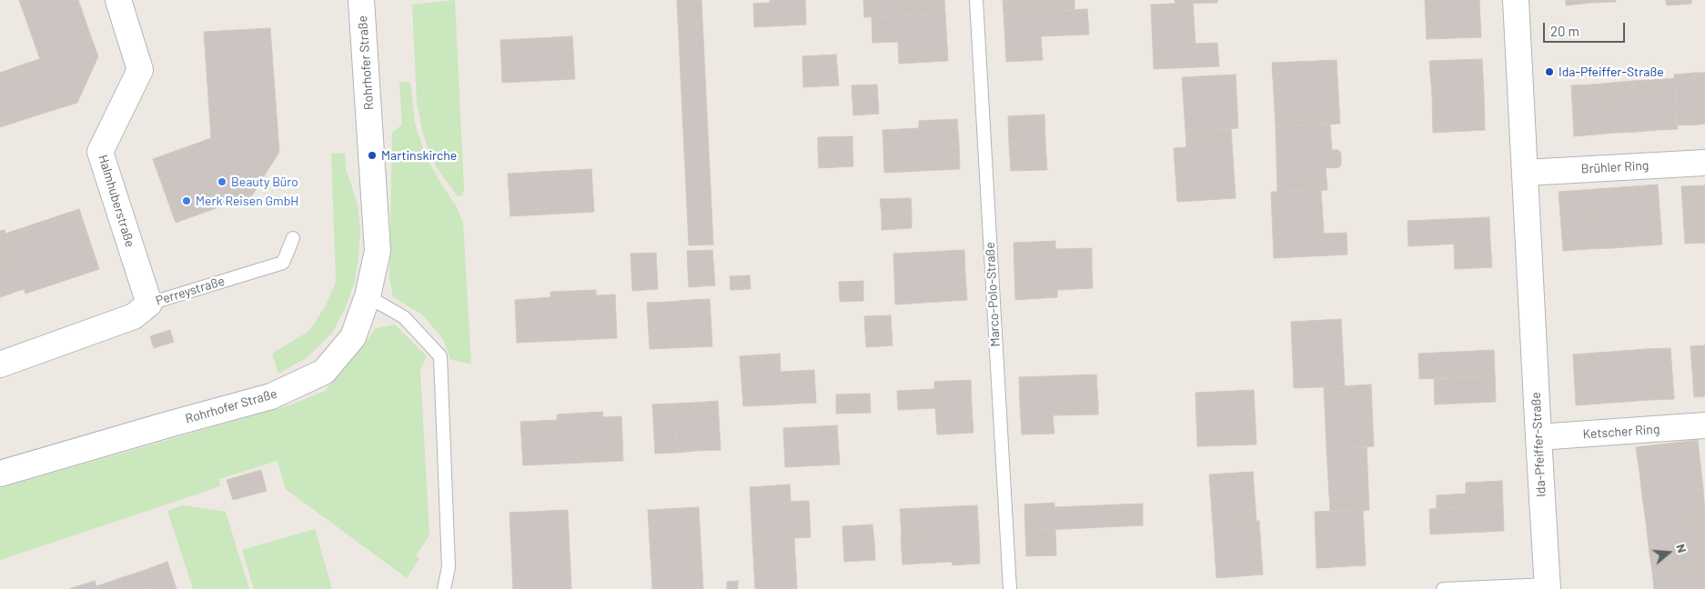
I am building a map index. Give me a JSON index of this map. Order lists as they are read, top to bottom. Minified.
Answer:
{"streets":{"street":["Rohrhofer Straße","Brühler Ring","Halmhuberstraße","Perreystraße","Ketscher Ring","Ida-Pfeiffer-Straße"],"lane":["Marco-Polo-Straße"]},"crossings":[["Brühler Ring","Ida-Pfeiffer-Straße"],["Halmhuberstraße","Perreystraße"],["Ketscher Ring","Ida-Pfeiffer-Straße"]],"places":["Ida-Pfeiffer-Straße","Martinskirche","Beauty Büro","Merk Reisen GmbH"],"scale_bar":"20 m","north":"right"}
